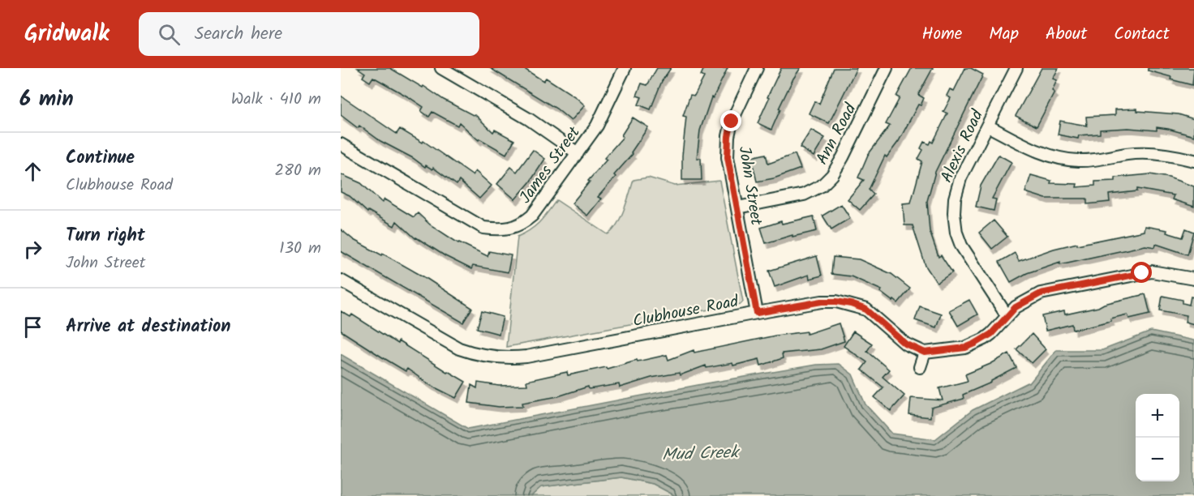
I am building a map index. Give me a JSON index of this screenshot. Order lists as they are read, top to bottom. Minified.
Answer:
{"streets":{"street":["Ann Road","Alexis Road","James Street","John Street","Clubhouse Road"]},"crossings":[["Ann Road","John Street"],["John Street","Clubhouse Road"]],"water":["Mud Creek"],"page":{"header":"Gridwalk","search":"Search here","nav":["Home","Map","About","Contact"],"heading":["6 min","Walk · 410 m"],"list":[["Continue","Clubhouse Road","280 m"],["Turn right","John Street","130 m"],"Arrive at destination"],"map_buttons":["+","−"]}}
